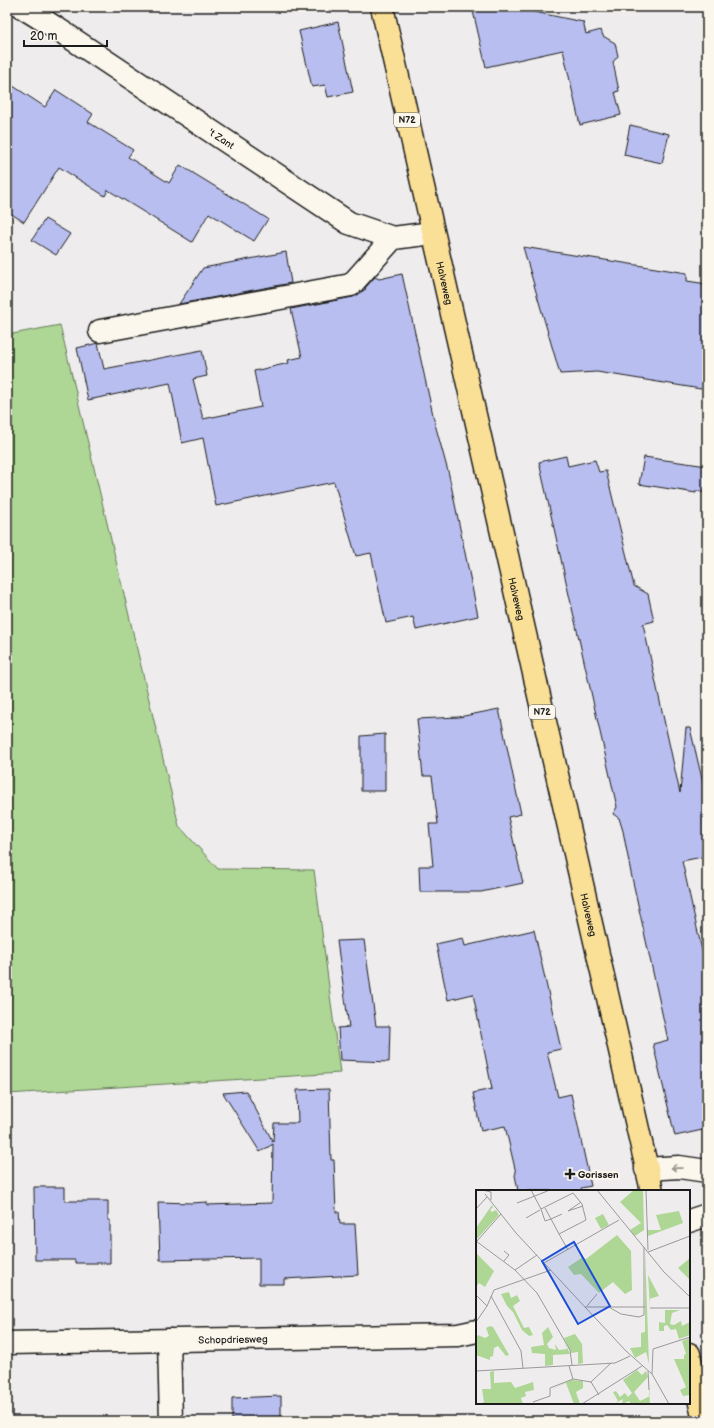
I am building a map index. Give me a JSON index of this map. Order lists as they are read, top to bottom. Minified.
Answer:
{"streets":{"main road":["N72","Halveweg"],"street":["'t Zant","Schopdriesweg"]},"crossings":[["'t Zant","Halveweg"]],"places":{"health":["Gorissen"]},"scale_bar":"20 m"}
